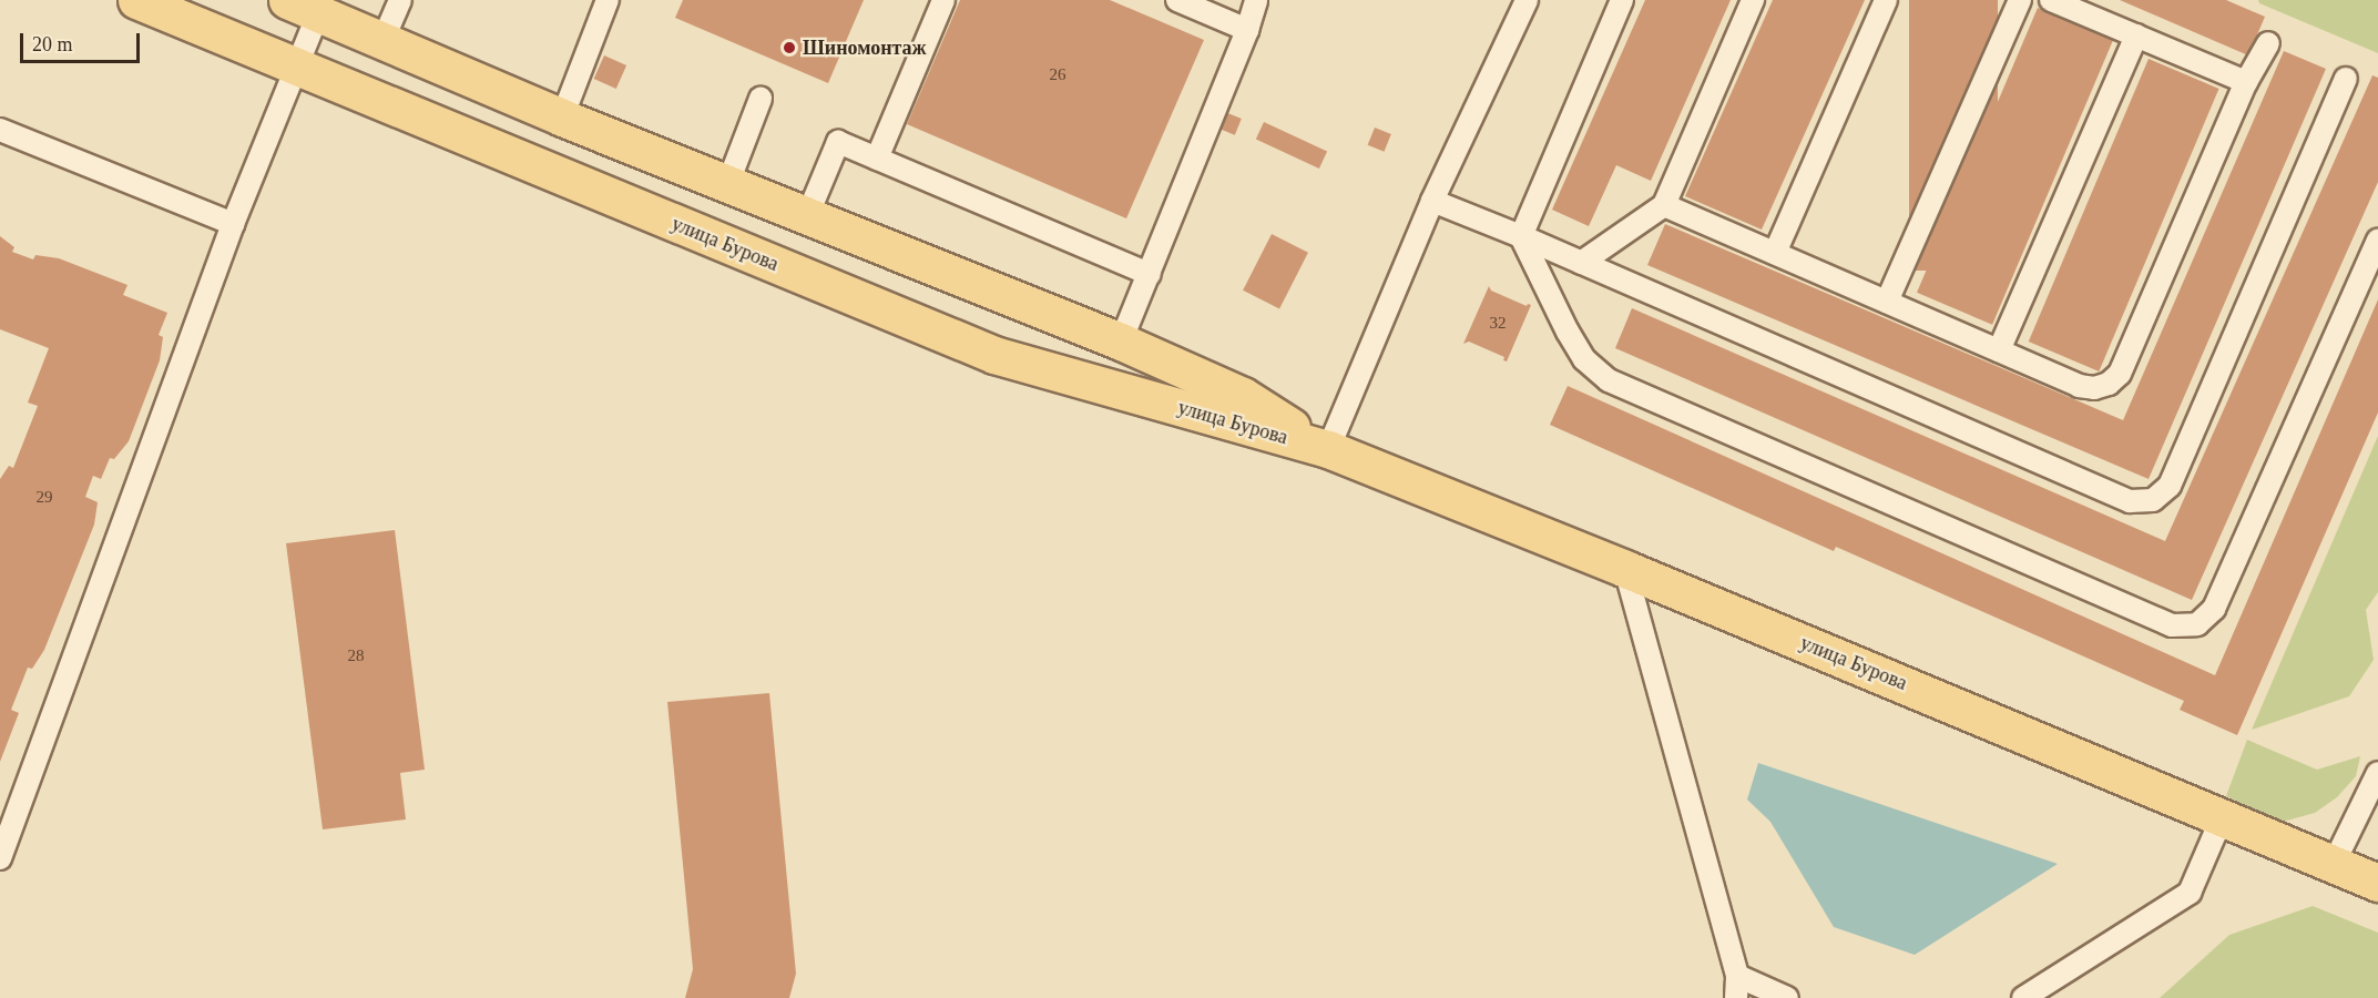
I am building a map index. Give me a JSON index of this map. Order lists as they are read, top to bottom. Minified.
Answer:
{"streets":{"main road":["улица Бурова"]},"places":["Шиномонтаж"],"house_numbers":["26","32","29","28"],"scale_bar":"20 m"}
